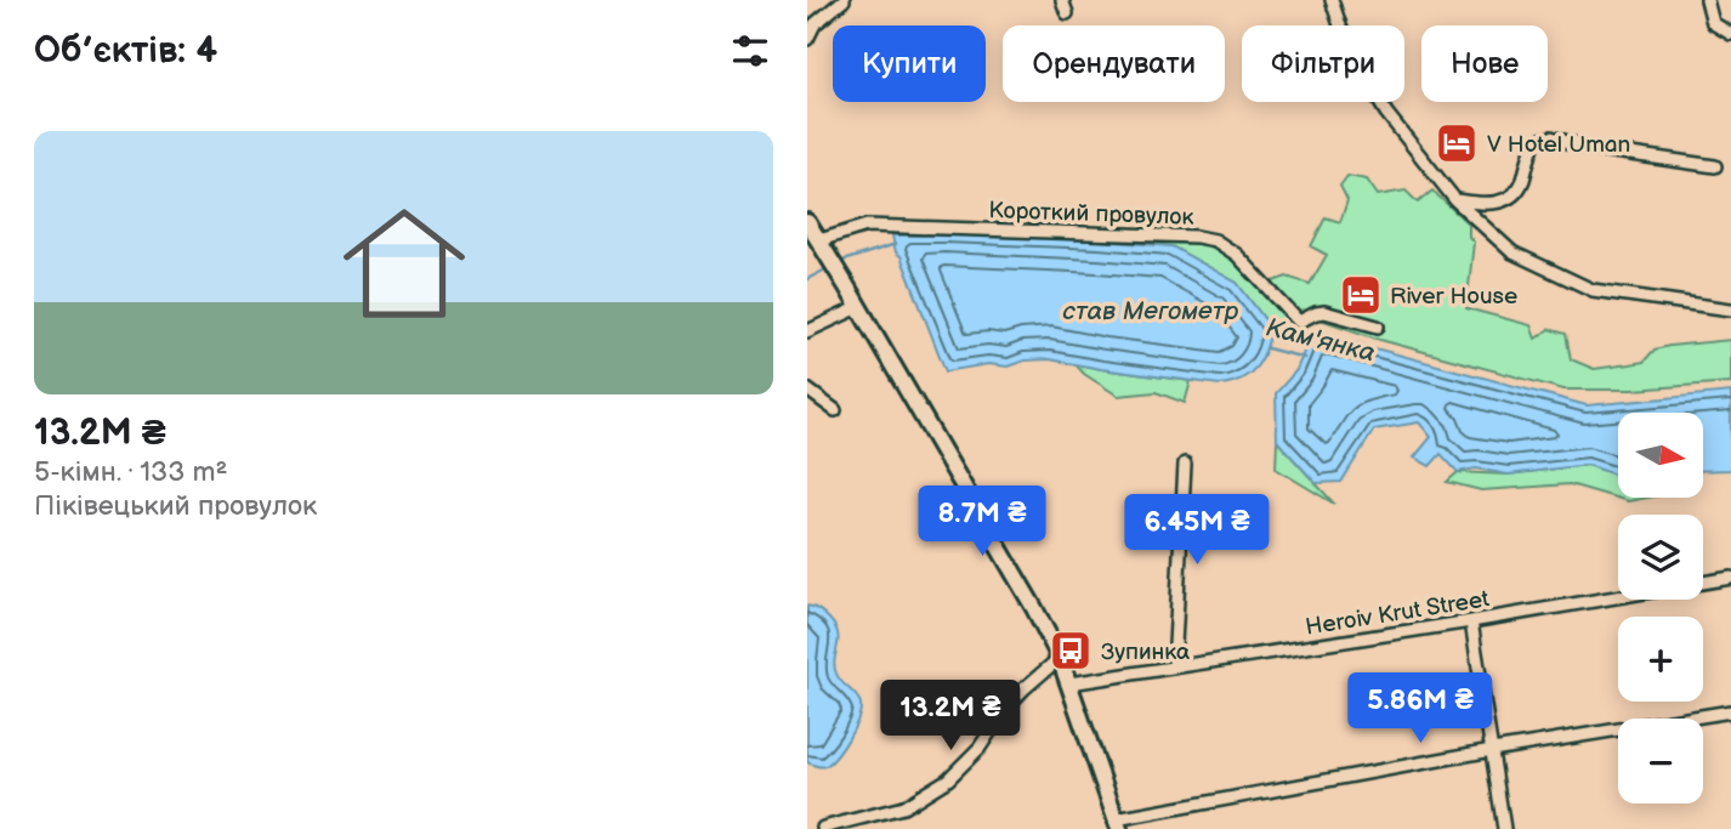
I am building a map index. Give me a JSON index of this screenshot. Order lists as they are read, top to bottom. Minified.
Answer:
{"streets":{"street":["Короткий провулок","Heroiv Krut Street"]},"water":["став Мегометр","Кам'янка"],"places":{"hotel":["V Hotel Uman","River House"],"bus stop":["Зупинка"]},"north":"right","page":{"heading":"Об’єктів: 4","chip":["Купити","Орендувати","Фільтри","Нове"],"list":[{"name":"13.2M ₴","note":"5-кімн. · 133 m² · Піківецький провулок"}],"map_buttons":["+","−"],"price":["8.7M ₴","6.45M ₴","5.86M ₴","13.2M ₴"]}}
